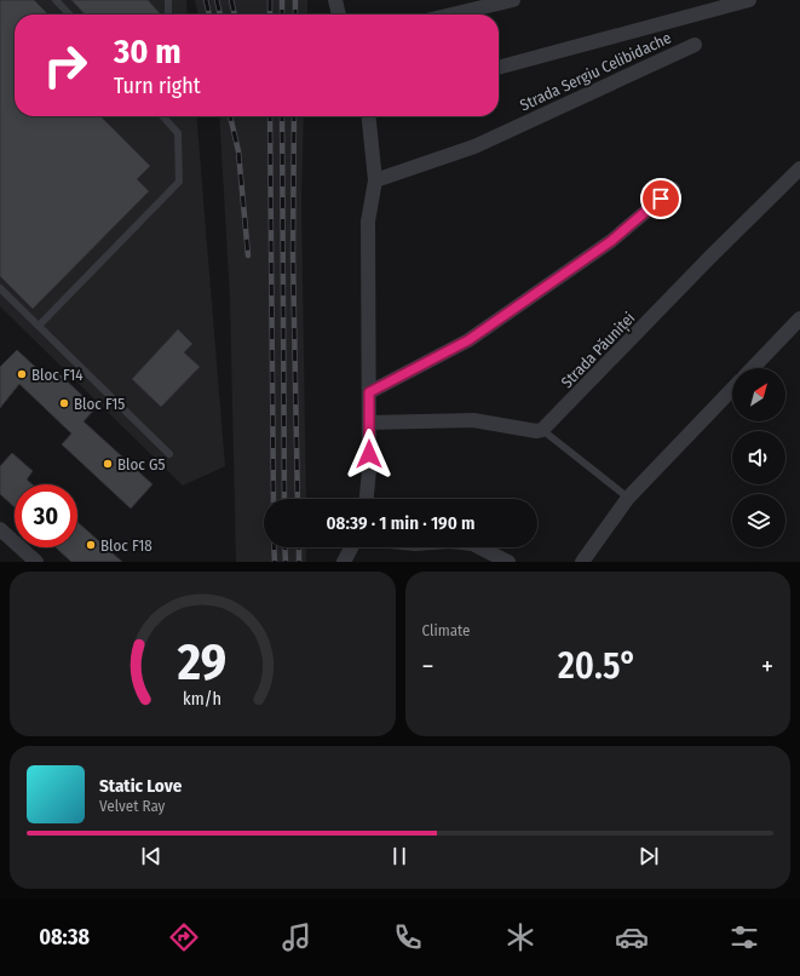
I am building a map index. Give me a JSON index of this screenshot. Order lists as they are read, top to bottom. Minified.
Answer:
{"streets":{"street":["Strada Sergiu Celibidache","Strada Păuniței"]},"places":["Bloc F14","Bloc F15","Bloc G5","Bloc F18"],"north":"top right","page":{"turn":["30 m","Turn right"],"limit":"30","trip":"08:39 · 1 min · 190 m","tile":"Climate","heat":["−","20.5°","+"],"song":["Static Love","Velvet Ray"],"tabs":"08:38","gauge":["29","km/h"]}}
